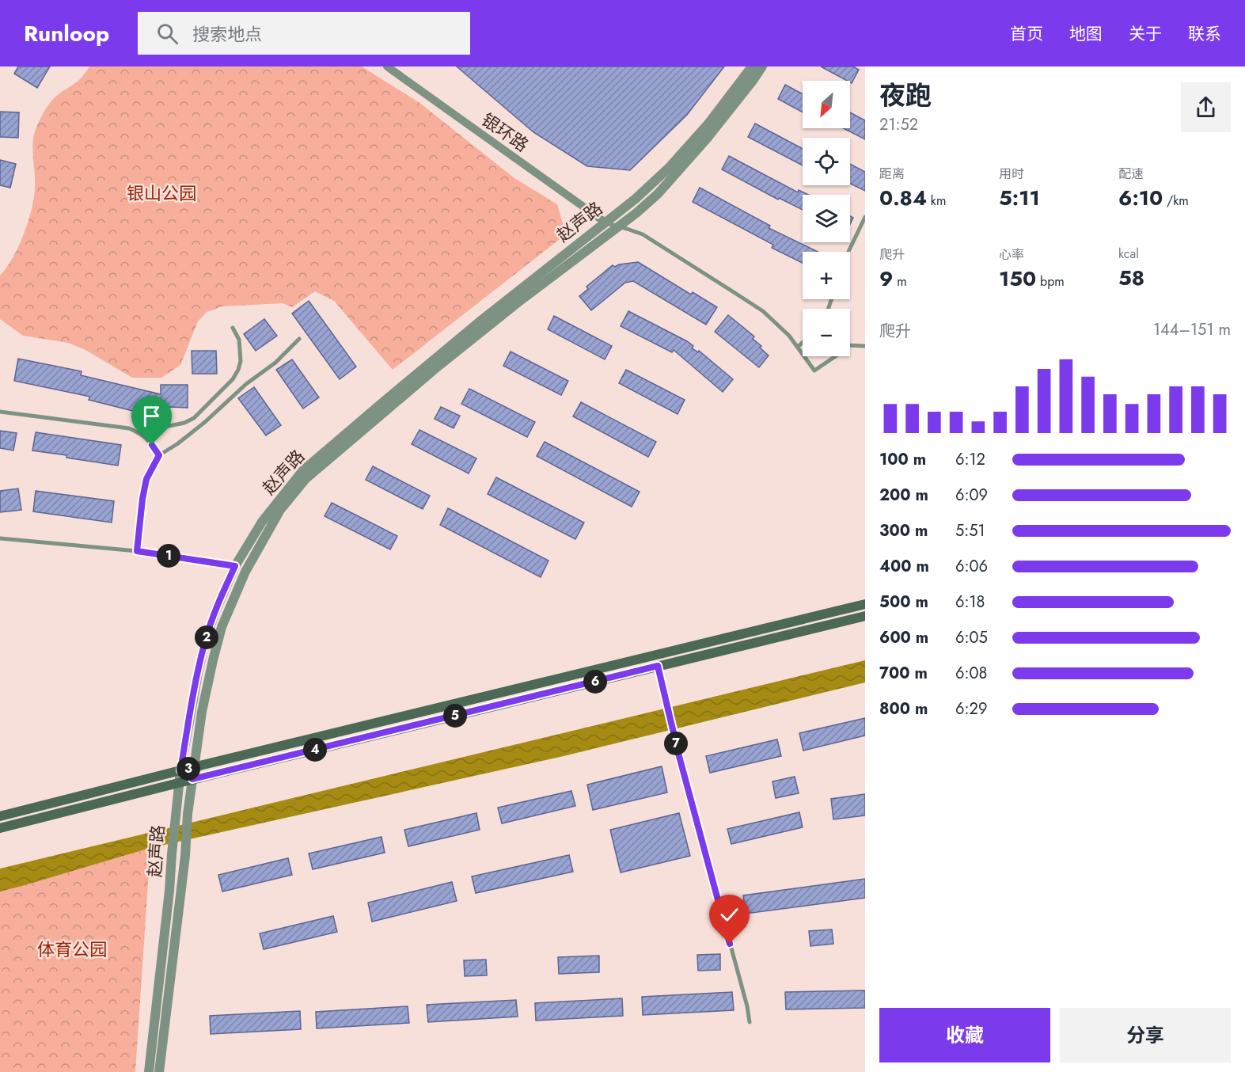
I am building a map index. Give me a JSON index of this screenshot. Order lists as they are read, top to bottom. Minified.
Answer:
{"streets":{"street":["银环路","赵声路"]},"crossings":[["银环路","赵声路"]],"parks":["银山公园","体育公园"],"north":"bottom left","page":{"header":"Runloop","search":"搜索地点","nav":["首页","地图","关于","联系"],"heading":["夜跑","21:52"],"map_buttons":["+","−"],"stats":[["距离","0.84 km"],["用时","5:11"],["配速","6:10 /km"],["爬升","9 m"],["心率","150 bpm"],["kcal","58"]],"chart":["爬升","144–151 m"],"list":[{"name":"100 m","note":"6:12"},{"name":"200 m","note":"6:09"},{"name":"300 m","note":"5:51"},{"name":"400 m","note":"6:06"},{"name":"500 m","note":"6:18"},{"name":"600 m","note":"6:05"},{"name":"700 m","note":"6:08"},{"name":"800 m","note":"6:29"}],"pins":["1","2","6","5","7","4","3"],"buttons":["收藏","分享"]}}
